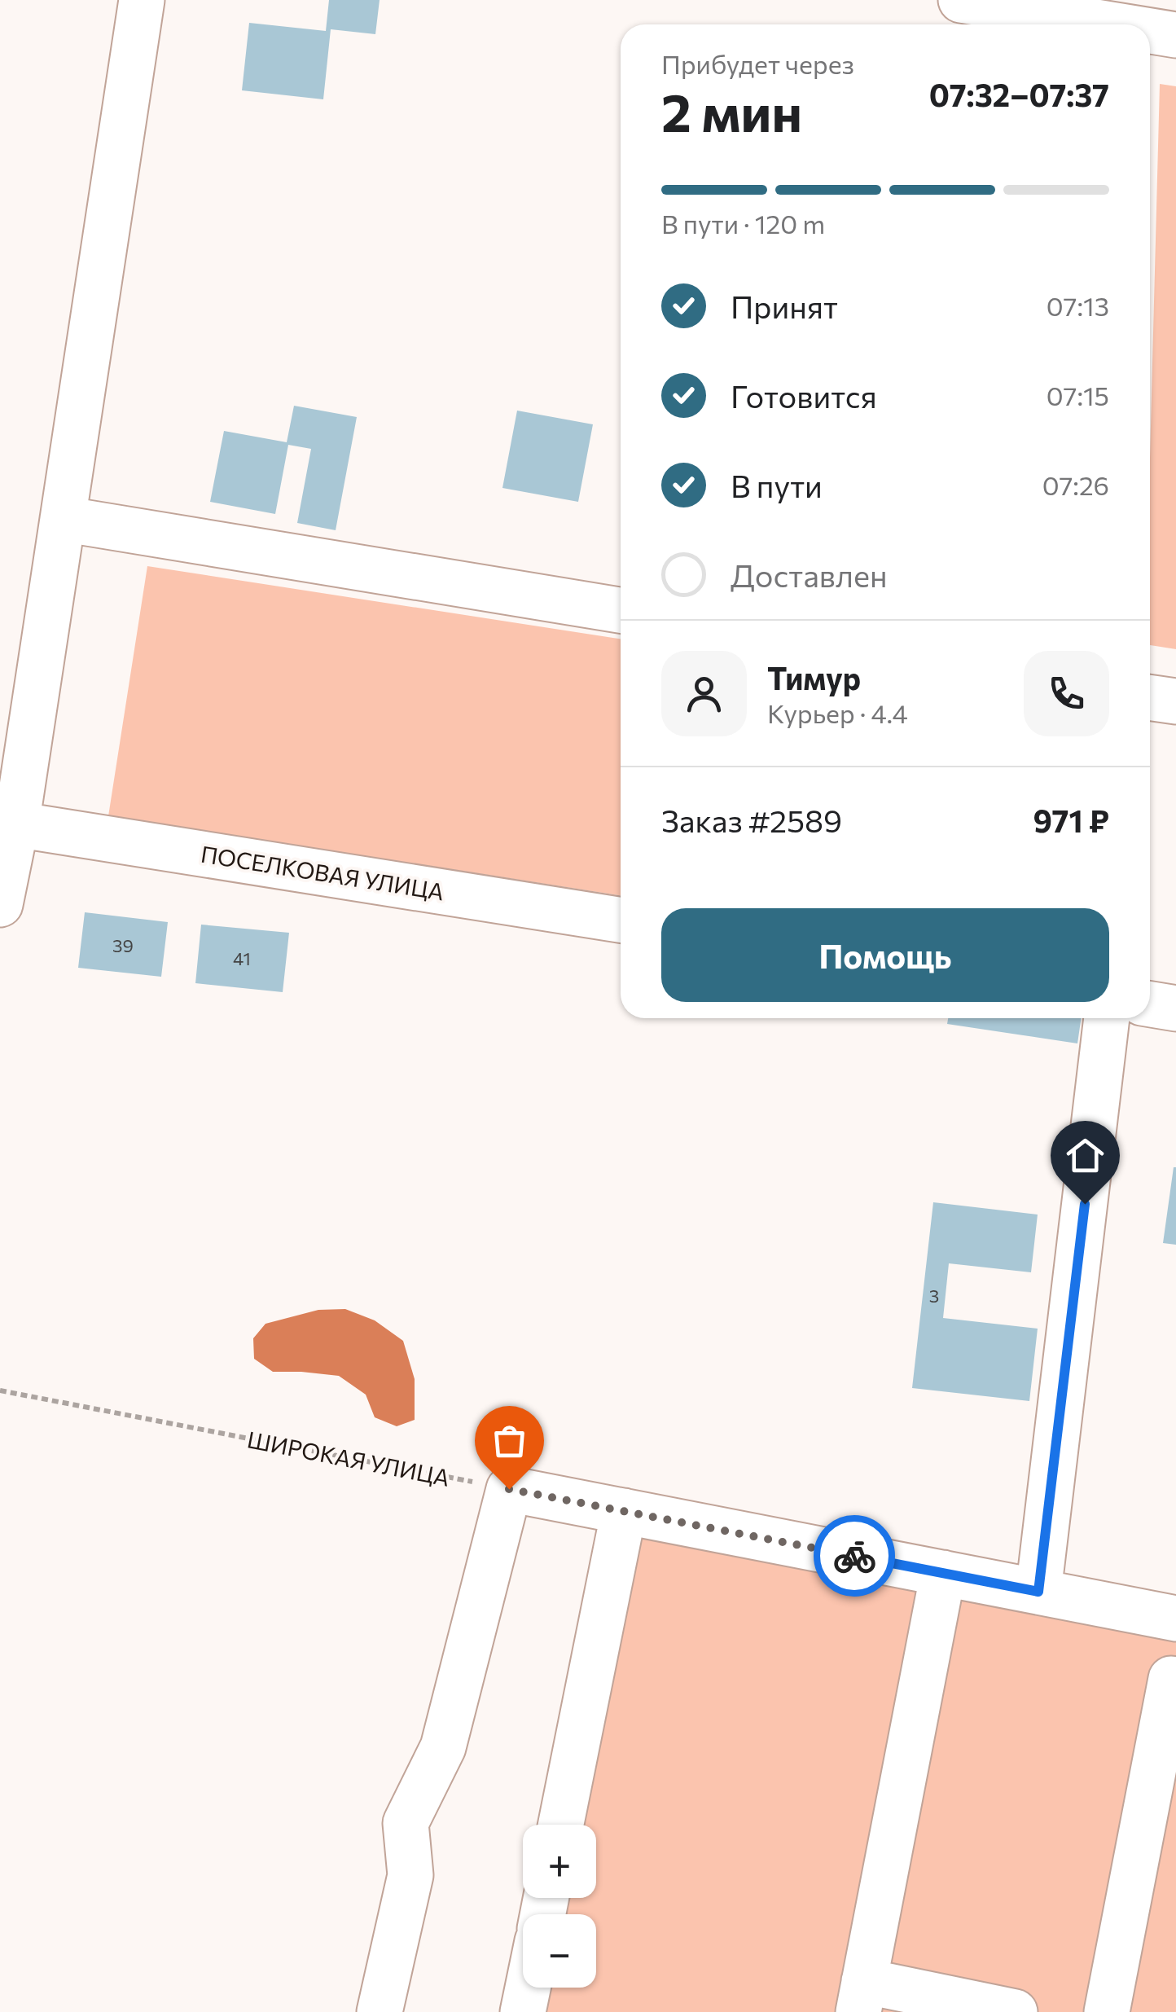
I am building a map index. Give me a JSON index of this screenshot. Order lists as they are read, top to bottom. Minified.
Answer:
{"streets":{"street":["ПОСЕЛКОВАЯ УЛИЦА"],"path":["ШИРОКАЯ УЛИЦА"]},"house_numbers":["39","41","3"],"page":{"heading":["2 мин","Прибудет через","07:32–07:37"],"panel":["Тимур","Курьер · 4.4","Заказ #2589","971 ₽"],"bar":"В пути · 120 m","list":[["Принят","07:13"],["Готовится","07:15"],["В пути","07:26"],"Доставлен"],"buttons":"Помощь","map_buttons":["+","−"]}}
